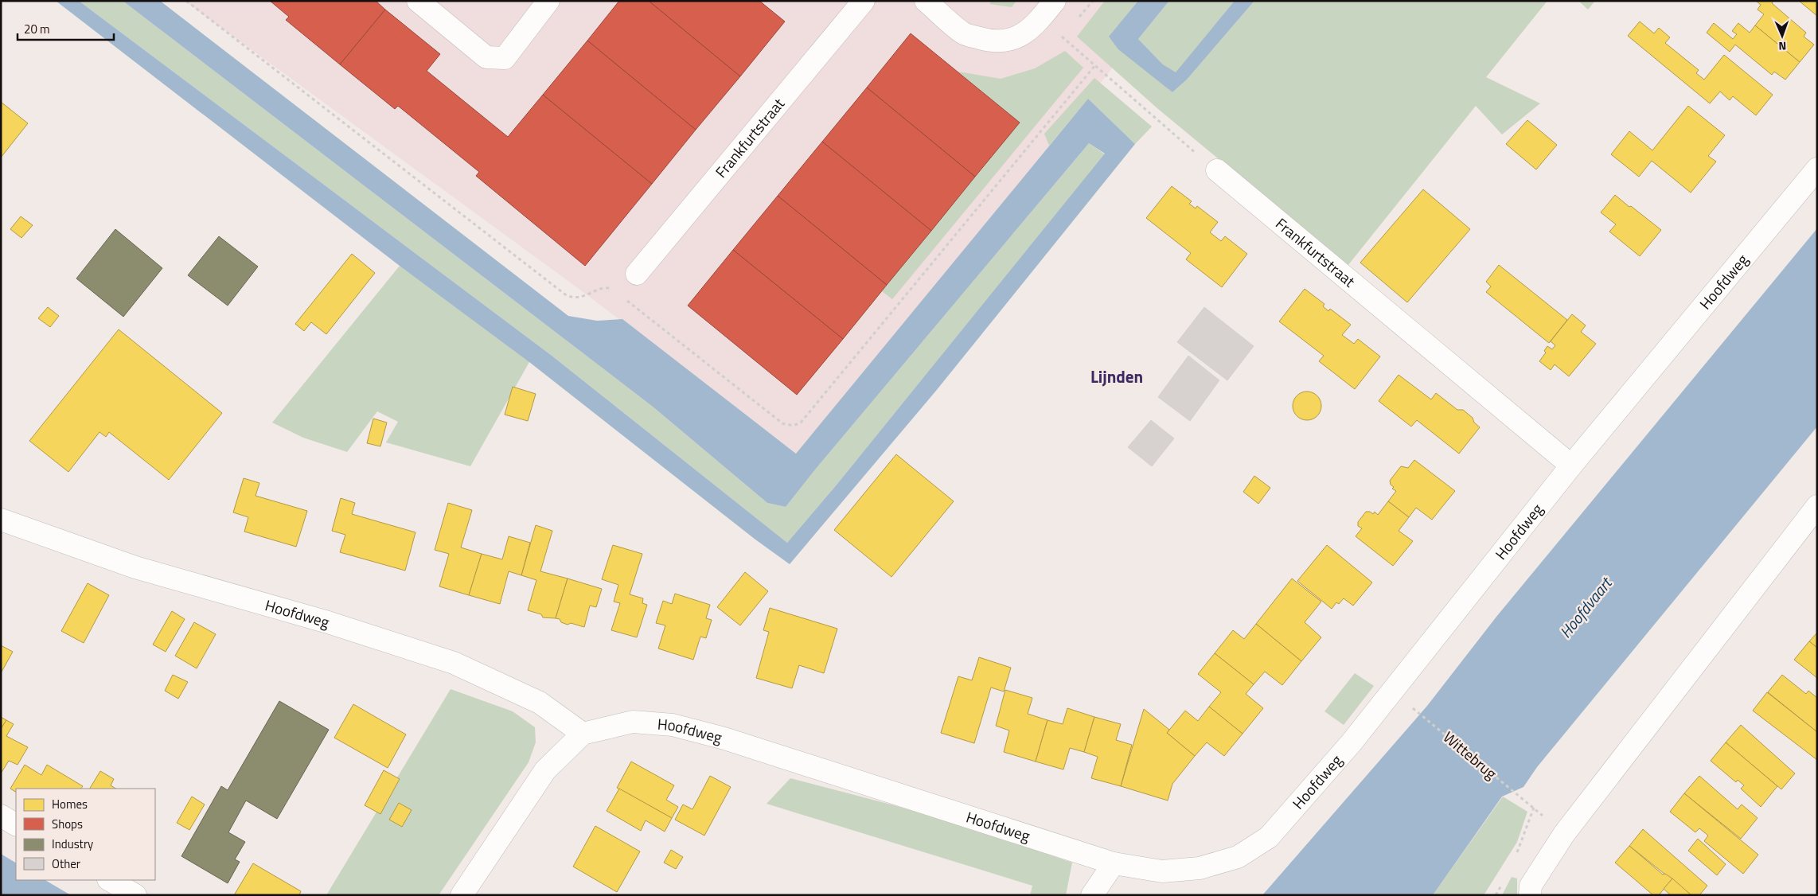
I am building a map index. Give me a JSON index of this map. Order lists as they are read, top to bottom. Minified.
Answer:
{"streets":{"street":["Frankfurtstraat","Hoofdweg"],"path":["Wittebrug"]},"crossings":[["Frankfurtstraat","Hoofdweg"]],"districts":["Lijnden"],"water":["Hoofdvaart"],"legend":["Homes","Shops","Industry","Other"],"scale_bar":"20 m","north":"bottom"}
